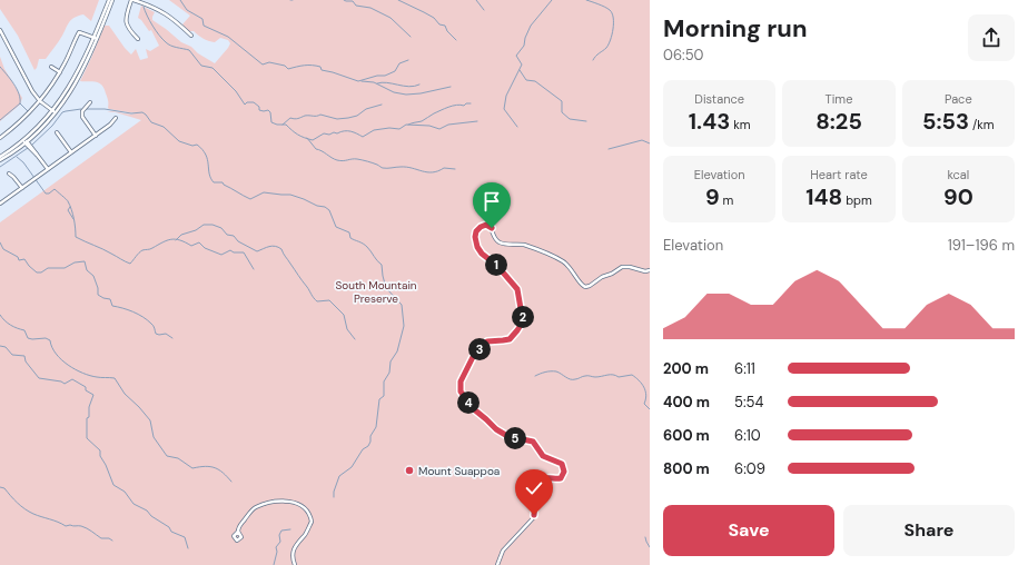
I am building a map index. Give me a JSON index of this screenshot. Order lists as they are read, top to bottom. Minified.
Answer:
{"parks":["South Mountain Preserve"],"places":["Mount Suappoa"],"page":{"heading":["Morning run","06:50"],"stats":[["Distance","1.43 km"],["Time","8:25"],["Pace","5:53 /km"],["Elevation","9 m"],["Heart rate","148 bpm"],["kcal","90"]],"chart":["Elevation","191–196 m"],"pins":["1","2","3","4","5"],"list":[{"name":"200 m","note":"6:11"},{"name":"400 m","note":"5:54"},{"name":"600 m","note":"6:10"},{"name":"800 m","note":"6:09"}],"buttons":["Save","Share"]}}
